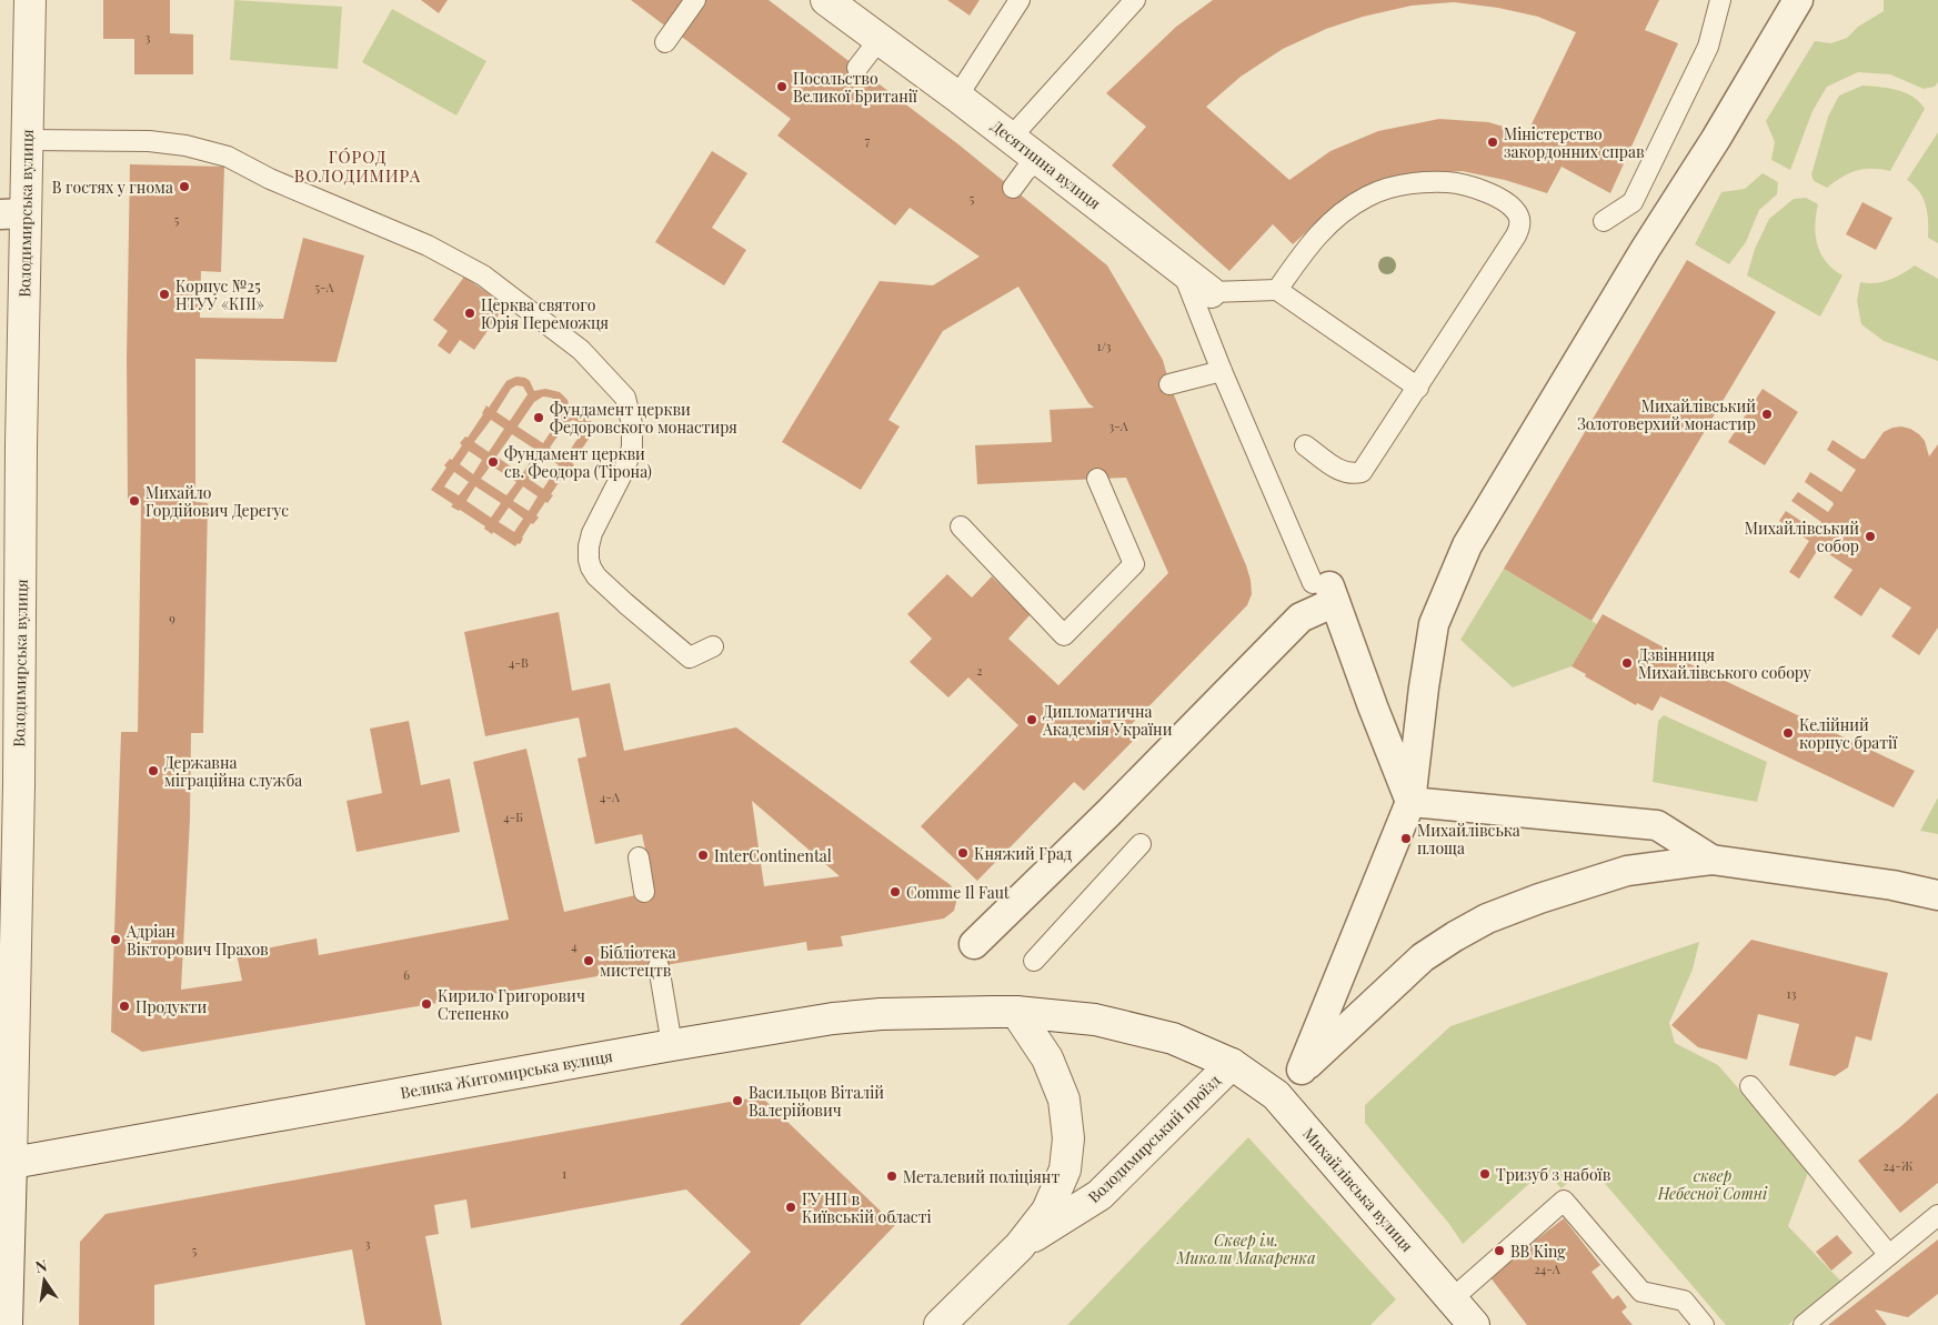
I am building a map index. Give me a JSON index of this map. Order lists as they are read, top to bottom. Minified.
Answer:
{"streets":{"street":["Десятинна вулиця","Володимирська вулиця","Велика Житомирська вулиця","Володимирський проїзд","Михайлівська вулиця"]},"crossings":[["Володимирська вулиця","Велика Житомирська вулиця"],["Велика Житомирська вулиця","Володимирський проїзд"],["Володимирський проїзд","Михайлівська вулиця"]],"districts":["ГО́РОД ВОЛОДИМИРА"],"parks":["сквер Небесної Сотні","Сквер ім. Миколи Макаренка"],"places":["Посольство Великої Британії","Міністерство закордонних справ","В гостях у гнома","Корпус №25 НТУУ «КПІ»","Церква святого Юрія Переможця","Михайлівський Золотоверхий монастир","Фундамент церкви Федоровского монастиря","Фундамент церкви св. Феодора (Тірона)","Михайло Гордійович Дерегус","Михайлівський собор","Дзвінниця Михайлівського собору","Дипломатична Академія України","Келійний корпус братії","Державна міграційна служба","Михайлівська площа","Княжий Град","InterContinental","Comme Il Faut","Адріан Вікторович Прахов","Бібліотека мистецтв","Кирило Григорович Степенко","Продукти","Васильцов Віталій Валерійович","Тризуб з набоїв","Металевий поліціянт","ГУ НП в Київській області","BB King"],"house_numbers":["3","7","5","5","5-А","1/3","3-А","9","4-В","2","4-А","4-Б","4","6","13","24-Ж","1","3","5","24-А"],"north":"top"}
